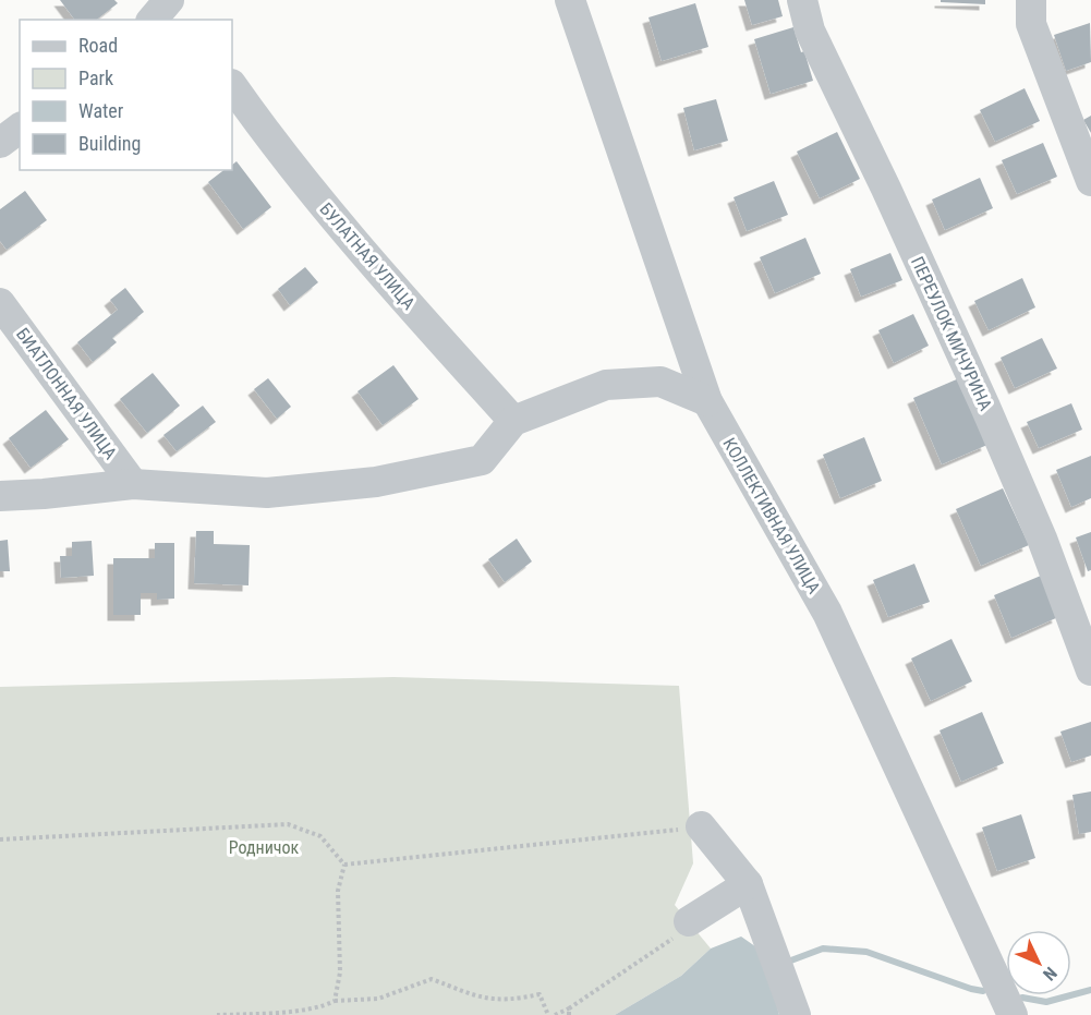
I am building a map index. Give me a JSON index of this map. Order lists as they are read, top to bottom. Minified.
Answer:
{"streets":{"street":["БУЛАТНАЯ УЛИЦА","ПЕРЕУЛОК МИЧУРИНА","БИАТЛОННАЯ УЛИЦА","КОЛЛЕКТИВНАЯ УЛИЦА"]},"parks":["Родничок"],"legend":["Road","Park","Water","Building"],"north":"bottom right"}
